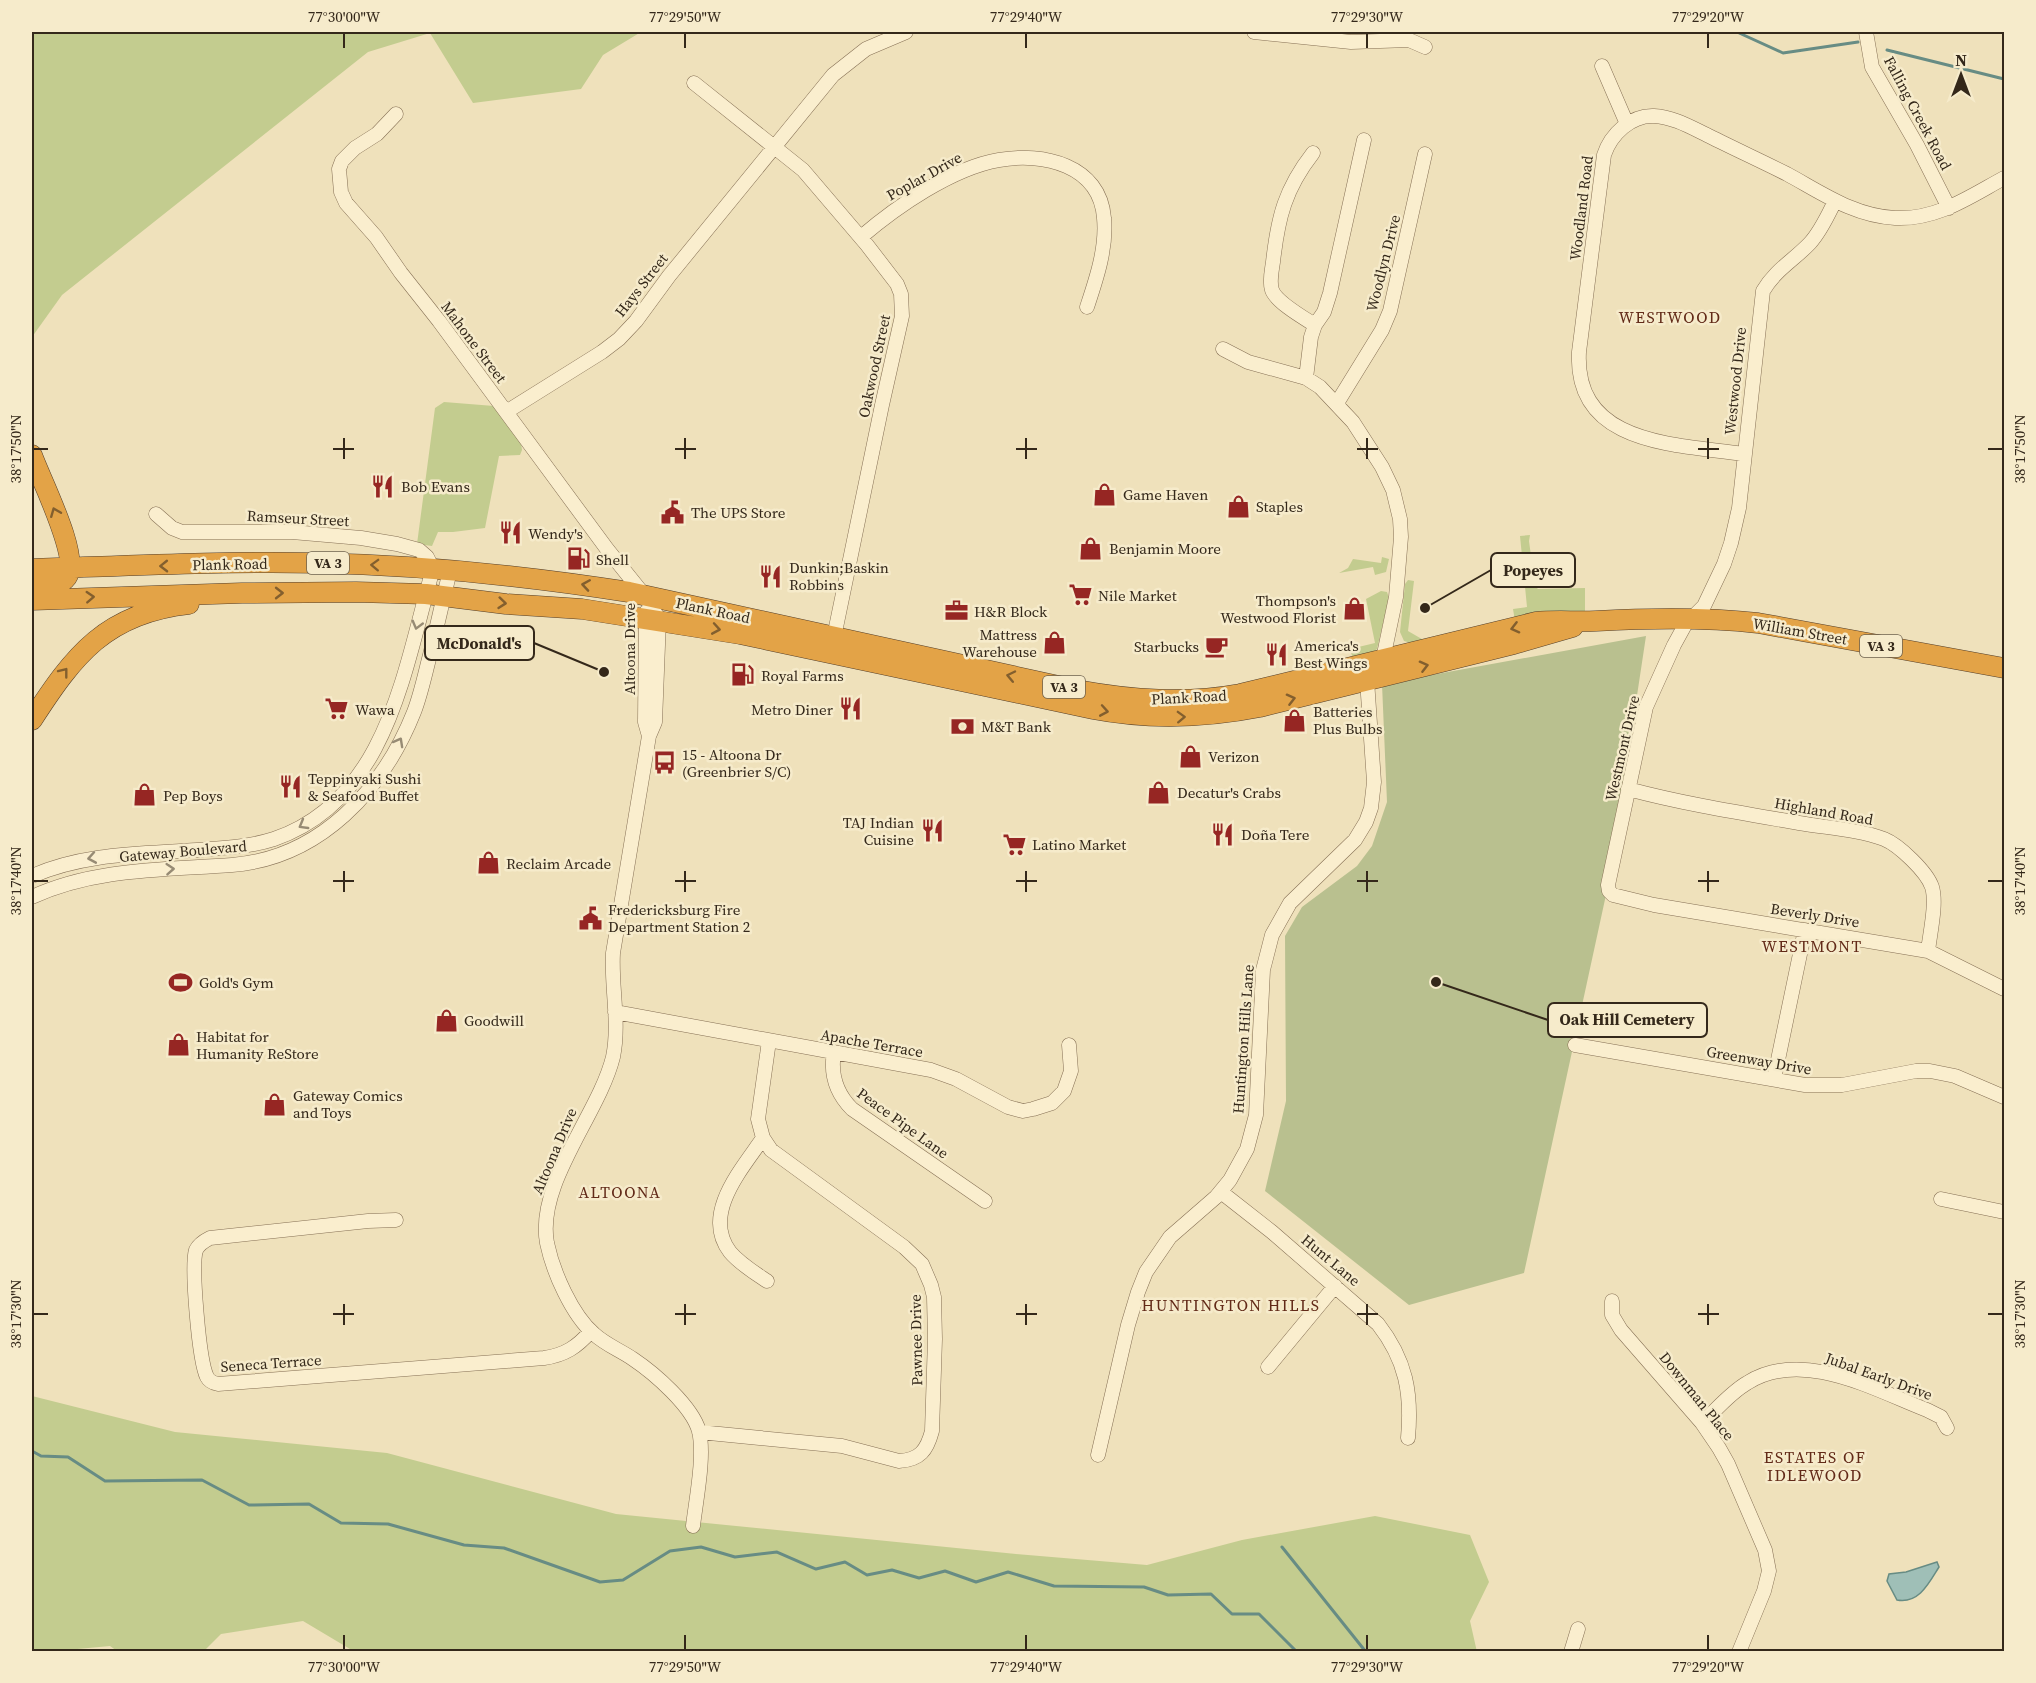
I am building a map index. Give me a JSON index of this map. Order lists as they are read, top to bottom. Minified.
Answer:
{"streets":{"highway":["VA 3","Plank Road","William Street"],"street":["Falling Creek Road","Poplar Drive","Woodland Road","Woodlyn Drive","Hays Street","Mahone Street","Oakwood Street","Westwood Drive","Ramseur Street","Altoona Drive","Westmont Drive","Highland Road","Gateway Boulevard","Beverly Drive","Huntington Hills Lane","Apache Terrace","Greenway Drive","Peace Pipe Lane","Hunt Lane","Pawnee Drive","Seneca Terrace","Jubal Early Drive","Downman Place"]},"crossings":[["Poplar Drive","Oakwood Street"],["Woodland Road","Westwood Drive"],["Hays Street","Mahone Street"],["Hays Street","Oakwood Street"],["Mahone Street","Plank Road"],["Mahone Street","Altoona Drive"],["Oakwood Street","Plank Road"],["Westwood Drive","William Street"],["Westwood Drive","Westmont Drive"],["Ramseur Street","Plank Road"],["Ramseur Street","Gateway Boulevard"],["Plank Road","William Street"],["Plank Road","Altoona Drive"],["Plank Road","Gateway Boulevard"],["Plank Road","Huntington Hills Lane"],["William Street","Westmont Drive"],["William Street","Huntington Hills Lane"],["Altoona Drive","Apache Terrace"],["Altoona Drive","Pawnee Drive"],["Altoona Drive","Seneca Terrace"],["Westmont Drive","Highland Road"],["Westmont Drive","Beverly Drive"],["Highland Road","Beverly Drive"],["Huntington Hills Lane","Hunt Lane"],["Apache Terrace","Peace Pipe Lane"],["Jubal Early Drive","Downman Place"]],"districts":["WESTWOOD","WESTMONT","ALTOONA","HUNTINGTON HILLS","ESTATES OF IDLEWOOD"],"places":{"restaurant":["Bob Evans","Wendy's","Dunkin;Baskin Robbins","America's Best Wings","Metro Diner","Teppinyaki Sushi & Seafood Buffet","TAJ Indian Cuisine","Doña Tere"],"shop":["Game Haven","Staples","Benjamin Moore","Thompson's Westwood Florist","Mattress Warehouse","Batteries Plus Bulbs","Verizon","Decatur's Crabs","Pep Boys","Reclaim Arcade","Goodwill","Habitat for Humanity ReStore","Gateway Comics and Toys"],"public building":["The UPS Store","Fredericksburg Fire Department Station 2"],"fuel station":["Shell","Royal Farms"],"supermarket":["Nile Market","Wawa","Latino Market"],"other":["Popeyes","McDonald's","Oak Hill Cemetery"],"office":["H&R Block"],"cafe":["Starbucks"],"bank":["M&T Bank"],"bus stop":["15 - Altoona Dr (Greenbrier S/C)"],"sports":["Gold's Gym"]},"north":"top","coordinates":["77°30'00\"W","77°29'50\"W","77°29'40\"W","77°29'30\"W","77°29'20\"W","38°17'50\"N","38°17'40\"N","38°17'30\"N"]}
